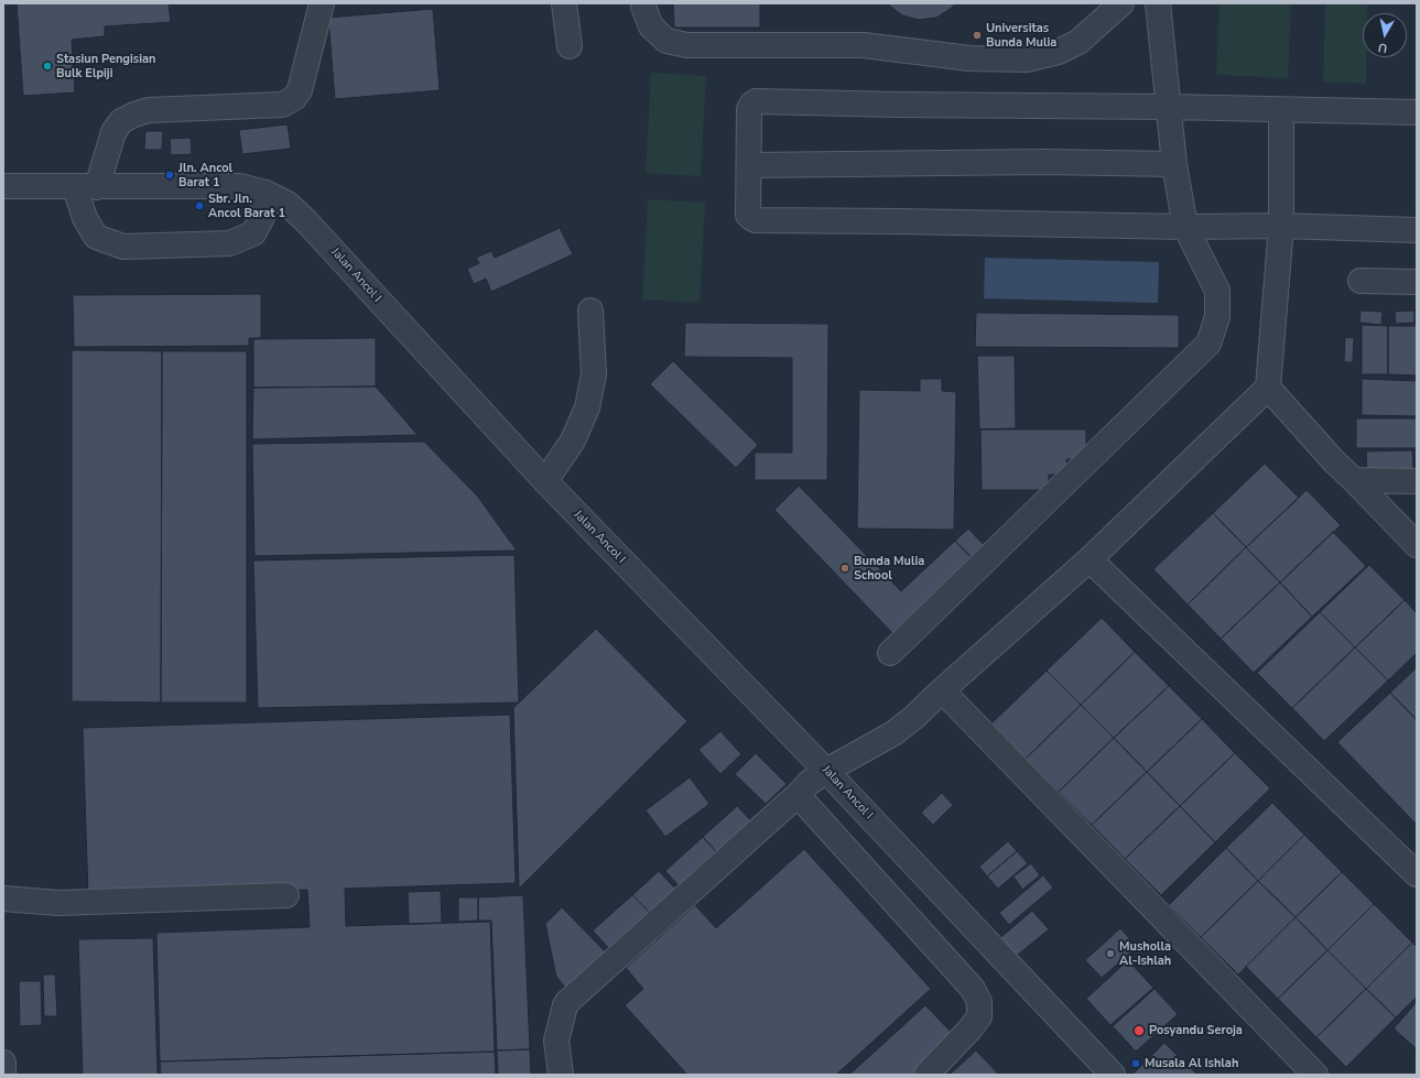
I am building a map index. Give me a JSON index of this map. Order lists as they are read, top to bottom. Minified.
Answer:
{"streets":{"street":["Jalan Ancol I"]},"places":["Universitas Bunda Mulia","Stasiun Pengisian Bulk Elpiji","Jln. Ancol Barat 1","Sbr. Jln. Ancol Barat 1","Bunda Mulia School","Musholla Al-Ishlah","Posyandu Seroja","Musala Al Ishlah"],"north":"bottom"}
